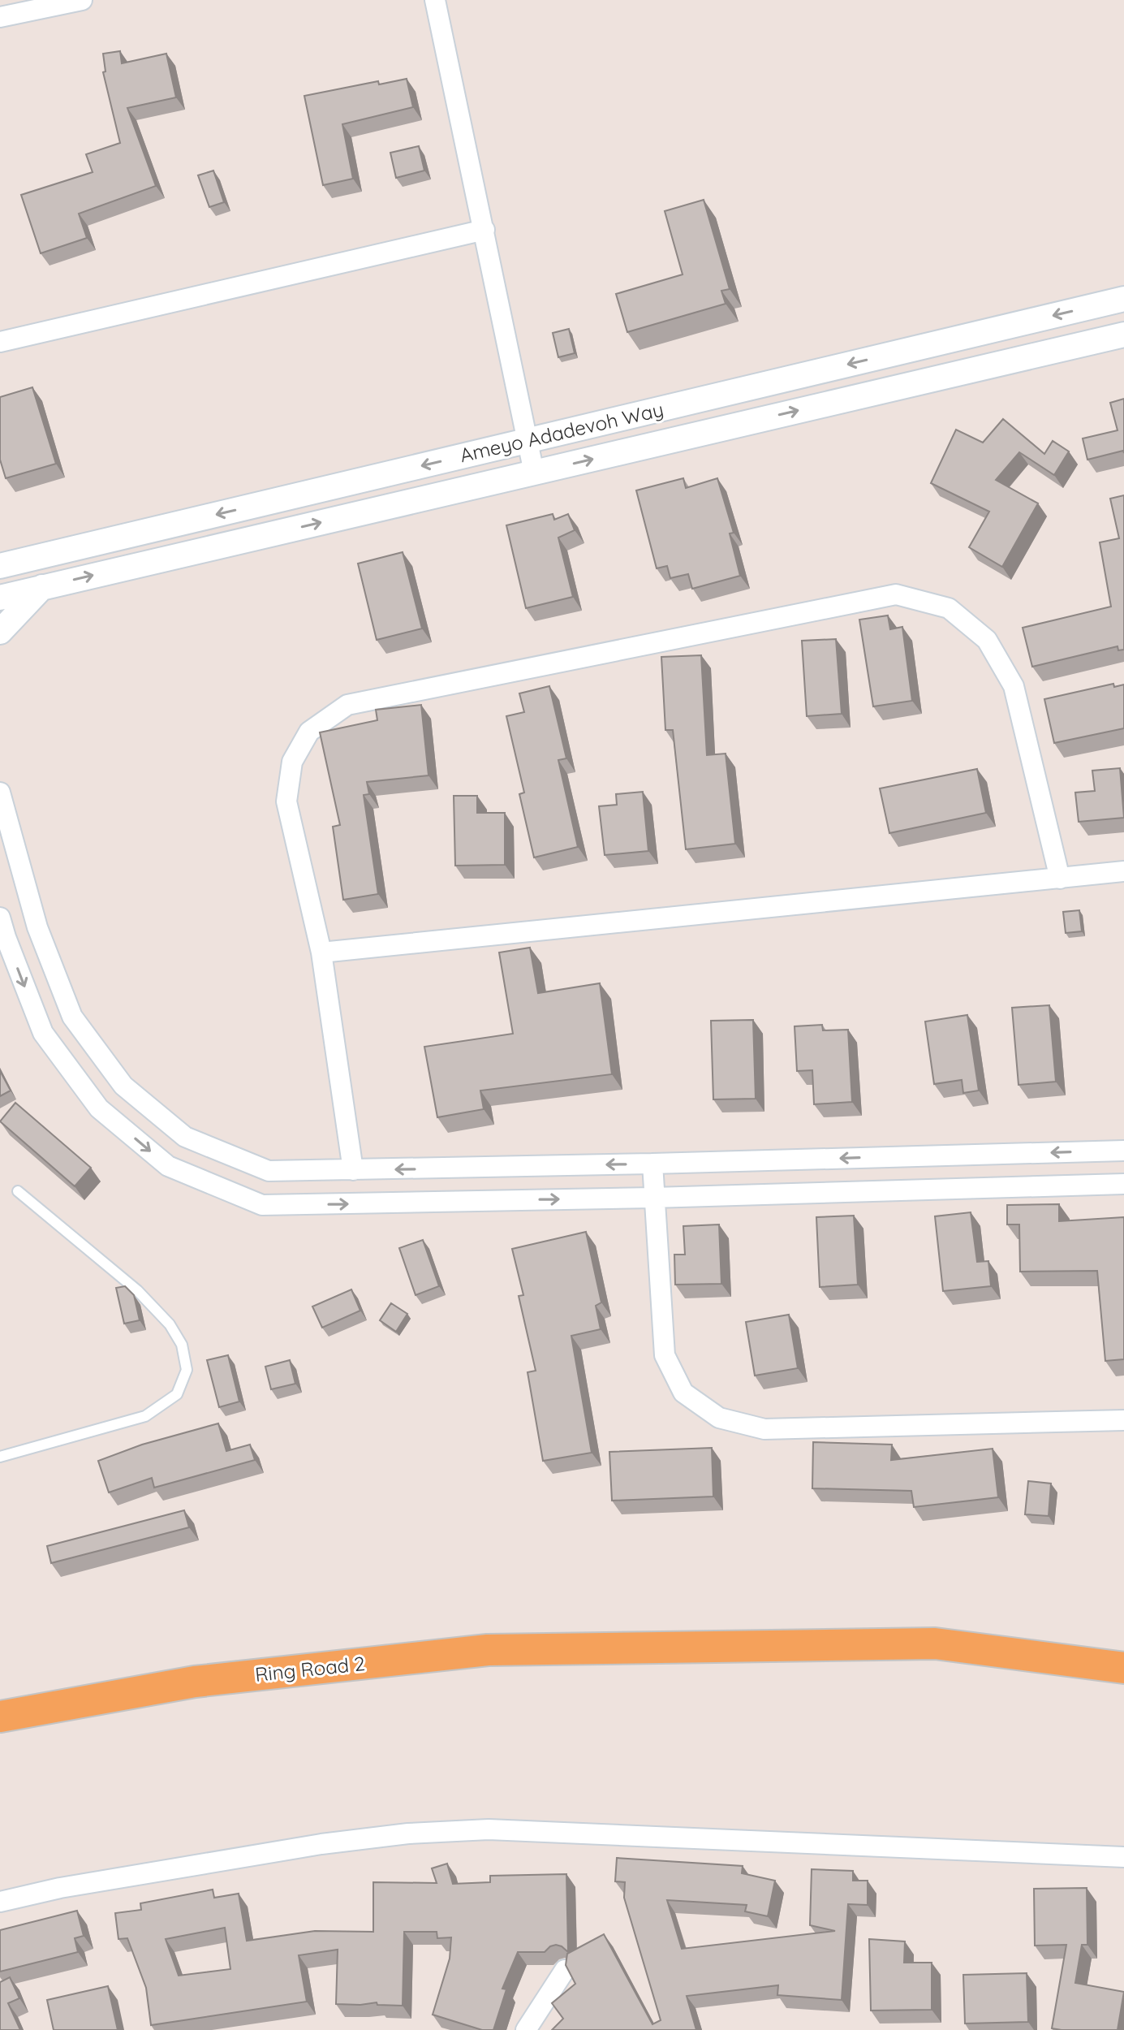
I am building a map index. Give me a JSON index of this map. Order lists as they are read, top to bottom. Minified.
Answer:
{"streets":{"main road":["Ring Road 2"],"street":["Ameyo Adadevoh Way"]}}
